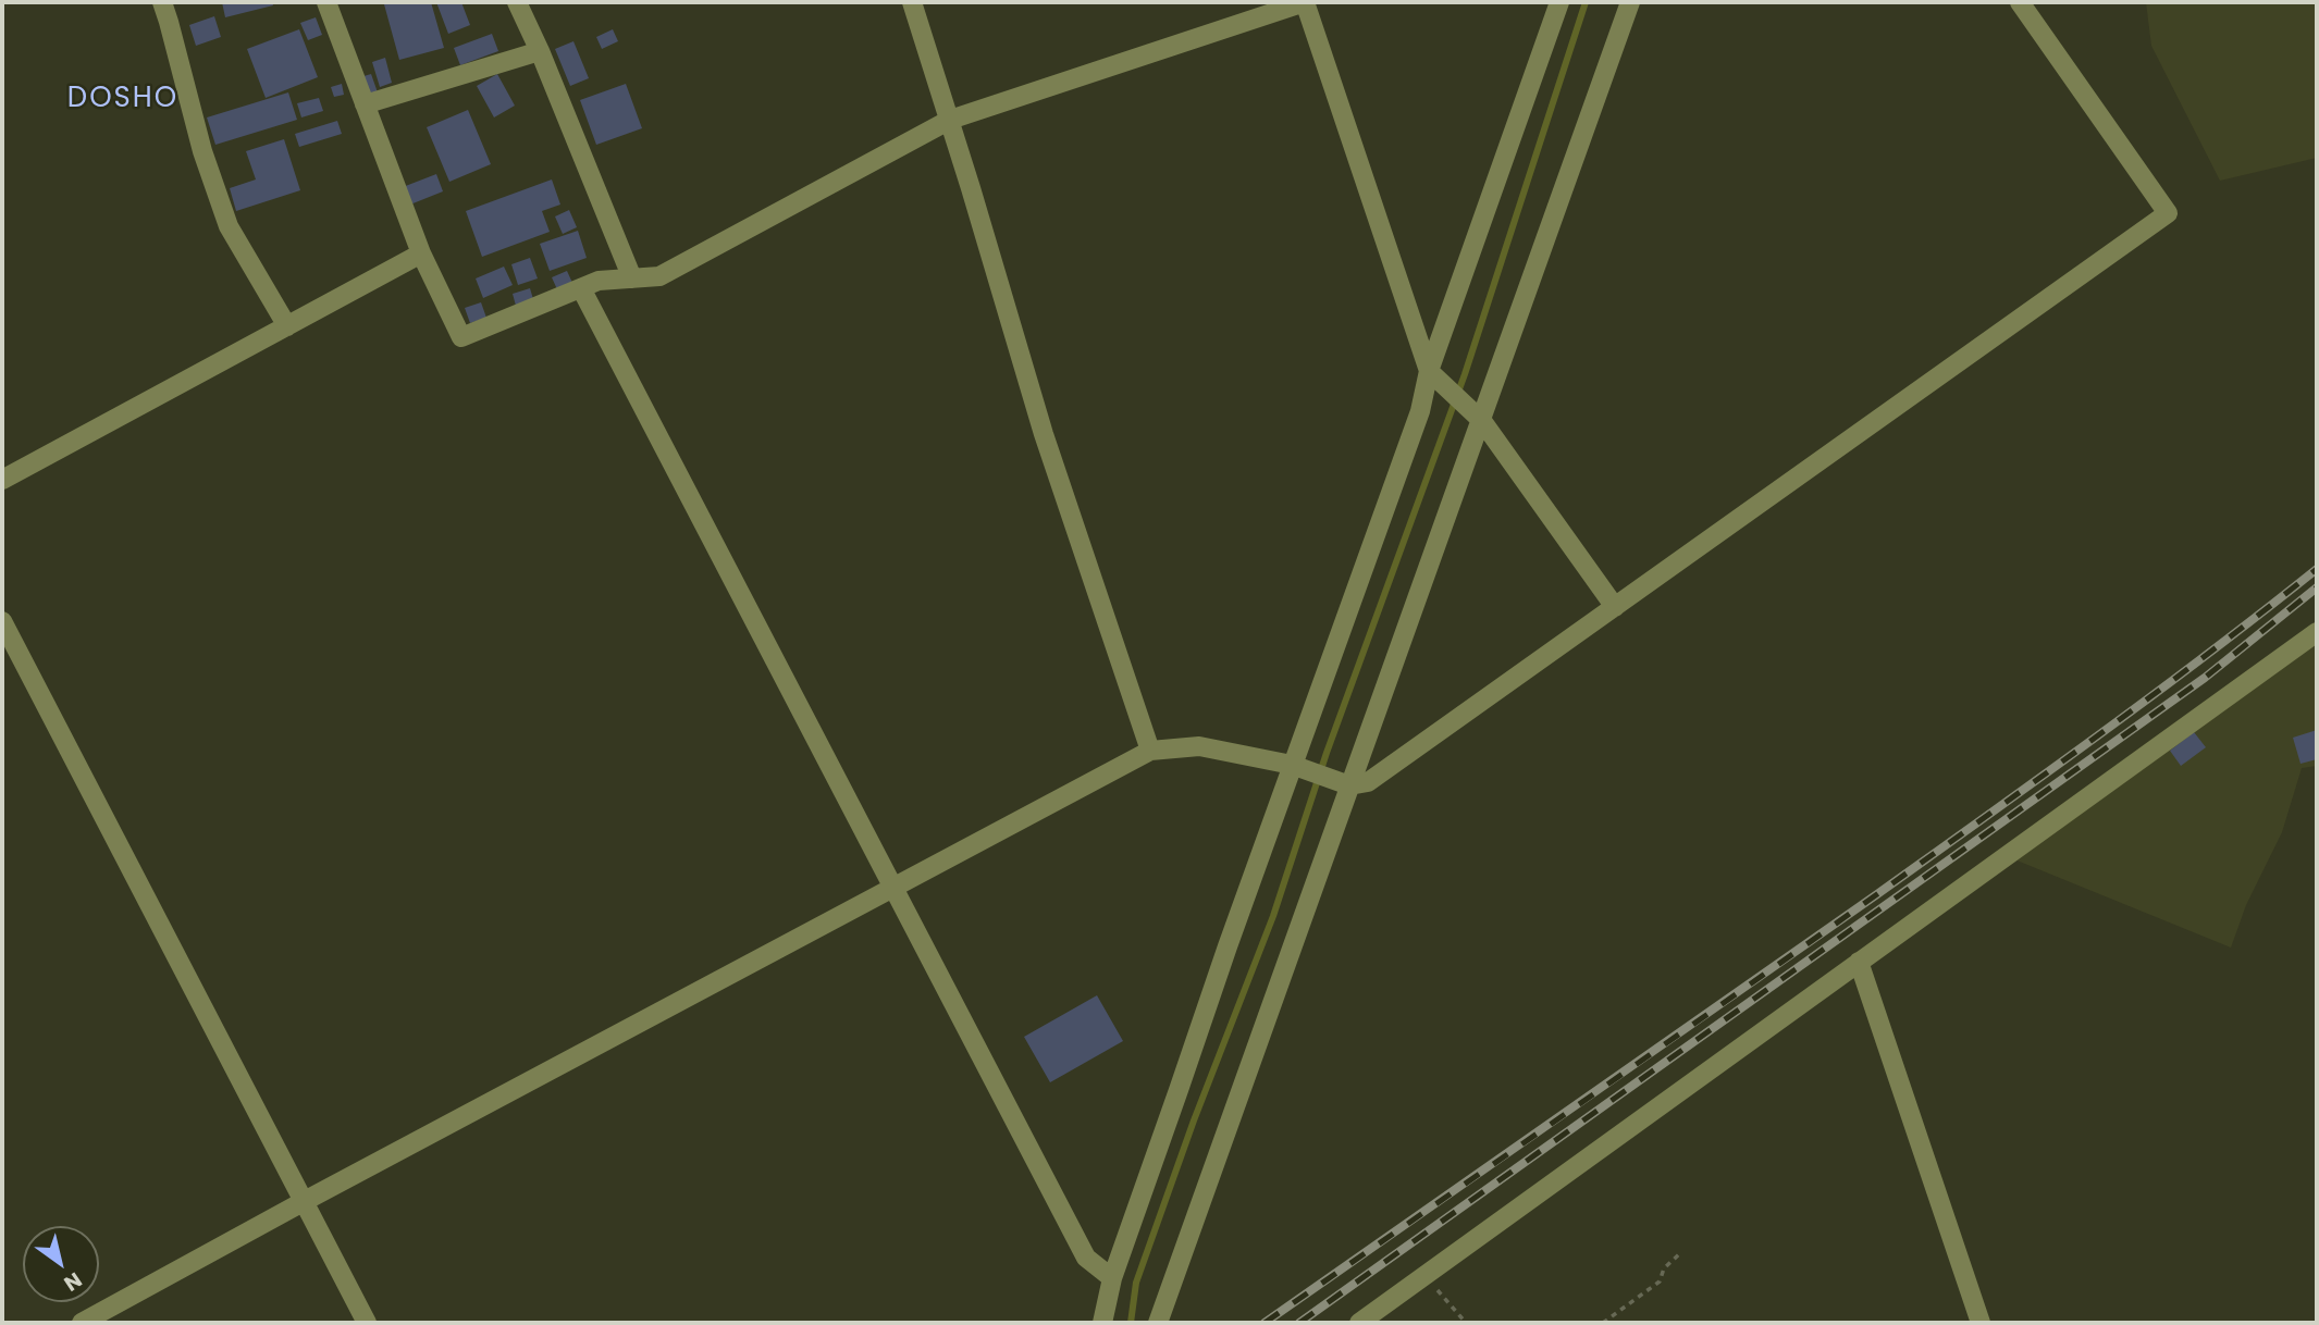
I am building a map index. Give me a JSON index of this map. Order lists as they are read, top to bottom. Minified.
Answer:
{"districts":["DOSHO"],"north":"bottom right"}
